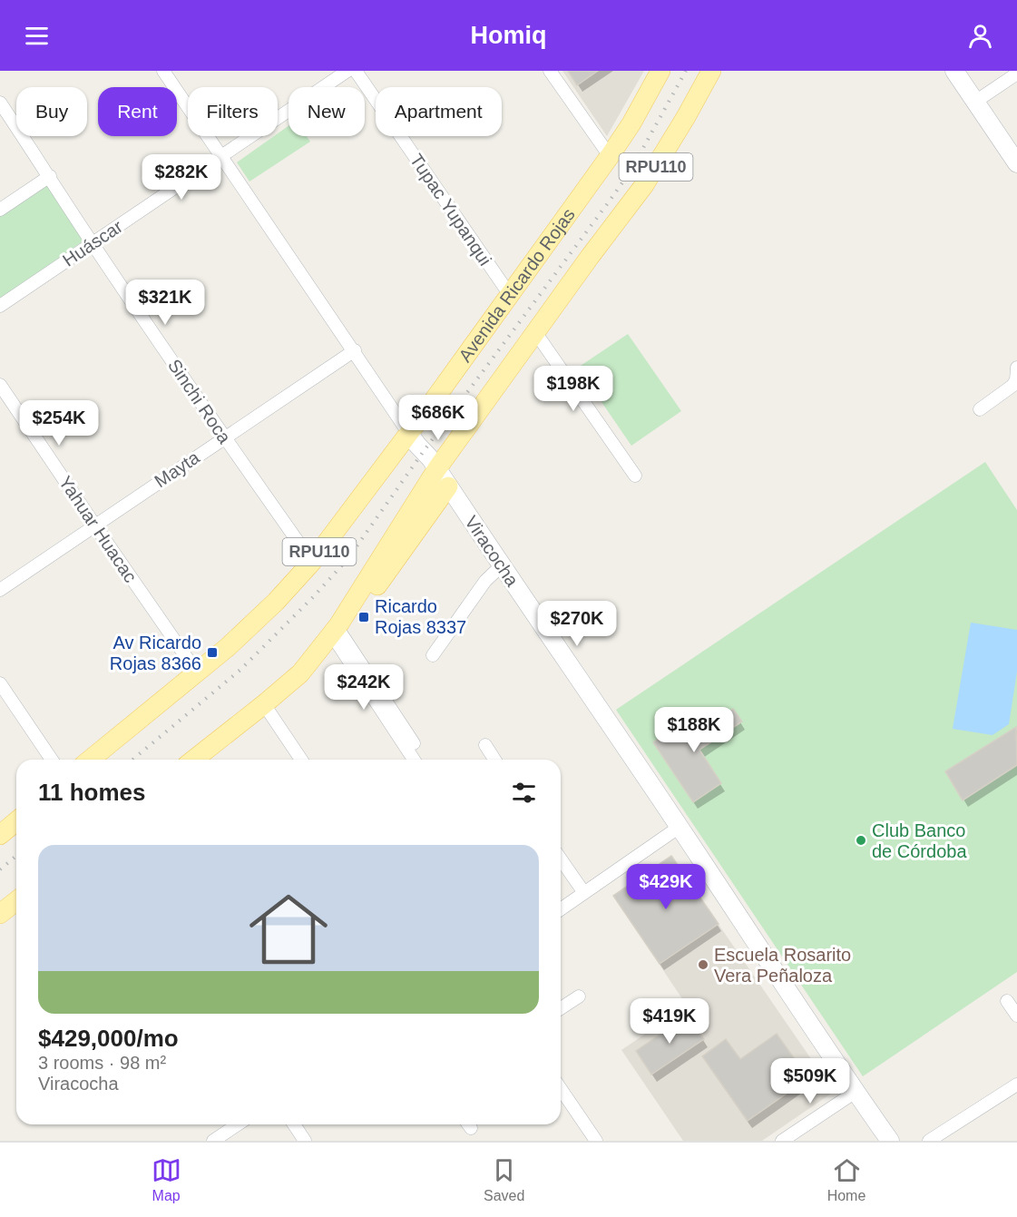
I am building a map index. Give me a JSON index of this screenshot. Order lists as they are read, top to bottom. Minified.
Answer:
{"streets":{"main road":["RPU110","Avenida Ricardo Rojas","Viracocha"],"street":["Tupac Yupanqui","Huáscar","Sinchi Roca","Mayta","Yahuar Huacac"]},"crossings":[["RPU110","Viracocha"],["Tupac Yupanqui","Avenida Ricardo Rojas"],["Huáscar","Sinchi Roca"],["Huáscar","Viracocha"],["Avenida Ricardo Rojas","Sinchi Roca"],["Avenida Ricardo Rojas","Yahuar Huacac"],["Avenida Ricardo Rojas","Viracocha"],["Sinchi Roca","Mayta"],["Mayta","Yahuar Huacac"],["Mayta","Viracocha"]],"places":{"transit":["Ricardo Rojas 8337","Av Ricardo Rojas 8366"],"other":["Club Banco de Córdoba","Escuela Rosarito Vera Peñaloza"]},"page":{"header":"Homiq","chip":["Buy","Rent","Filters","New","Apartment"],"price":["$282K","$321K","$198K","$686K","$254K","$270K","$242K","$188K","$429K","$419K","$509K"],"heading":"11 homes","list":[{"name":"$429,000/mo","note":"3 rooms · 98 m² · Viracocha"}],"tabs":["Map","Saved","Home"]}}
